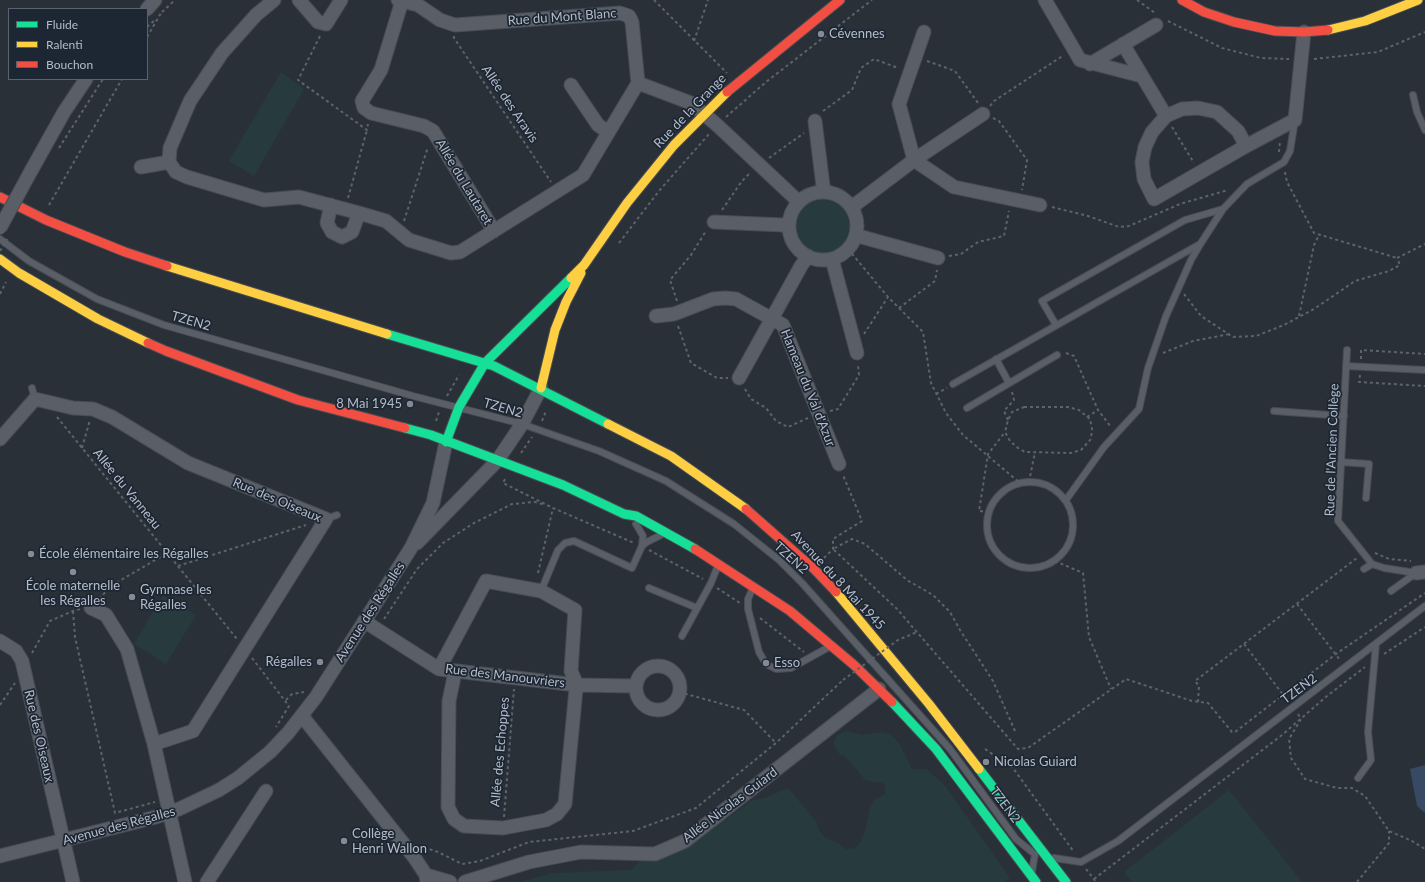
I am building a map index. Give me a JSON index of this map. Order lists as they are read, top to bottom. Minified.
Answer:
{"streets":{"main road":["Rue de la Grange","Avenue du 8 Mai 1945"],"street":["Rue du Mont Blanc","Allée du Lautaret","Hameau du Val d'Azur","Rue des Oiseaux","Avenue des Régalles","Rue des Manouvriers","Allée Nicolas Guiard"],"lane":["TZEN2","Rue de l'Ancien Collège"],"path":["Allée des Aravis","Allée du Vanneau","Allée des Echoppes"]},"crossings":[["Rue du Mont Blanc","Allée des Aravis"],["Rue de la Grange","TZEN2"],["Rue de la Grange","Avenue du 8 Mai 1945"],["TZEN2","Avenue du 8 Mai 1945"],["Allée du Vanneau","Rue des Oiseaux"],["Rue des Oiseaux","Avenue des Régalles"],["Avenue des Régalles","Rue des Manouvriers"],["Rue des Manouvriers","Allée des Echoppes"]],"places":["Cévennes","8 Mai 1945","École élémentaire les Régalles","École maternelle les Régalles","Gymnase les Régalles","Régalles","Esso","Nicolas Guiard","Collège Henri Wallon"],"legend":["Fluide","Ralenti","Bouchon"]}
